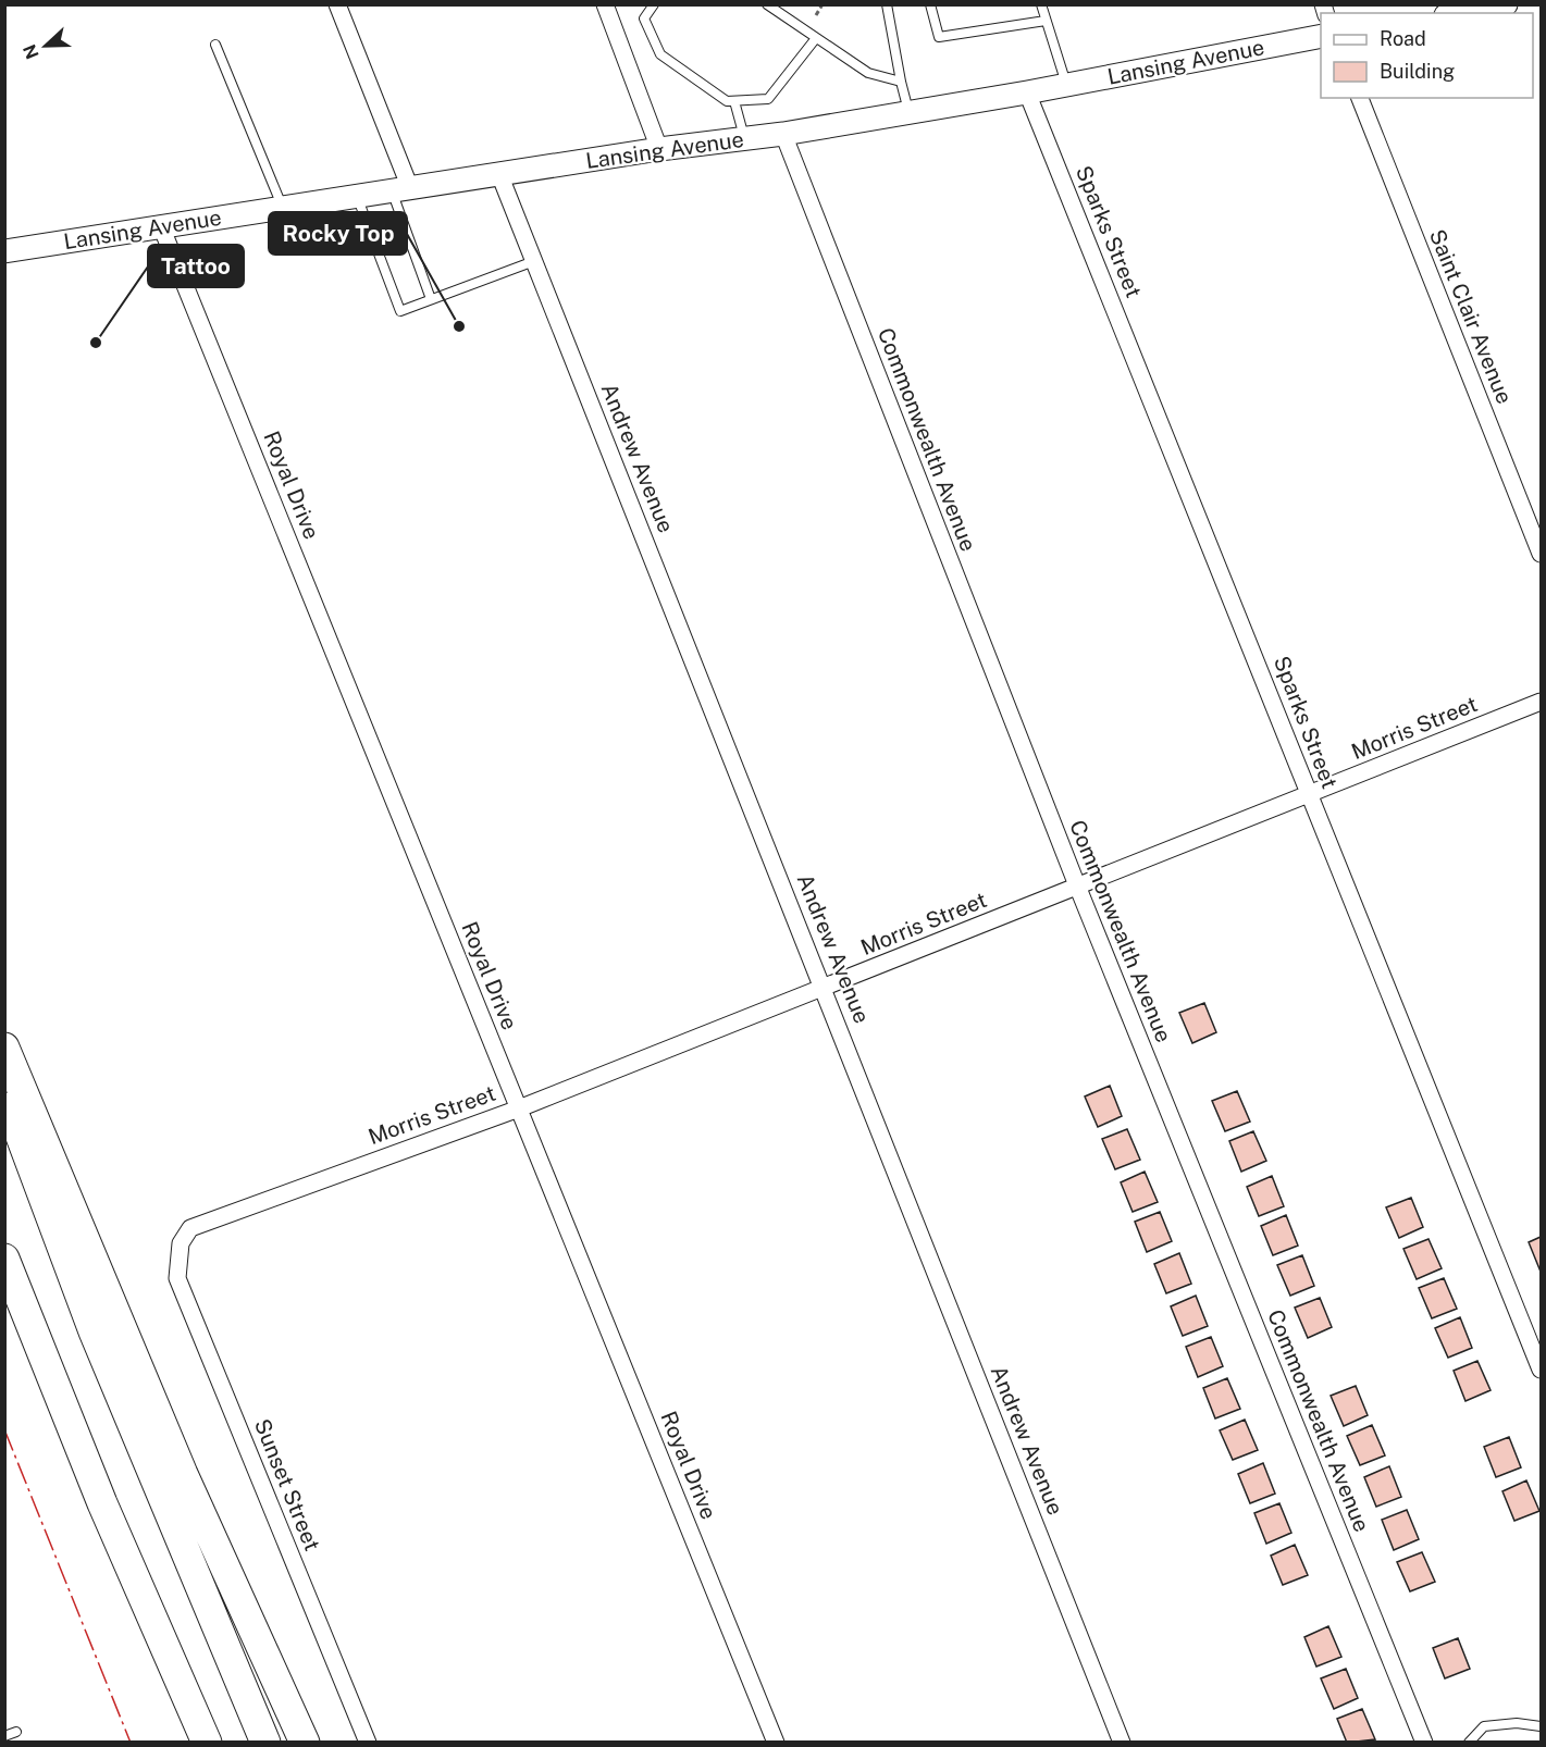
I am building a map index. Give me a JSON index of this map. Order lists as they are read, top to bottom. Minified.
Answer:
{"streets":{"main road":["Lansing Avenue"],"street":["Sparks Street","Saint Clair Avenue","Commonwealth Avenue","Andrew Avenue","Royal Drive","Morris Street","Sunset Street"]},"crossings":[["Lansing Avenue","Sparks Street"],["Lansing Avenue","Commonwealth Avenue"],["Lansing Avenue","Andrew Avenue"],["Lansing Avenue","Royal Drive"],["Sparks Street","Morris Street"],["Commonwealth Avenue","Morris Street"],["Andrew Avenue","Morris Street"],["Royal Drive","Morris Street"],["Morris Street","Sunset Street"]],"places":["Rocky Top","Tattoo"],"legend":["Road","Building"],"north":"left"}
